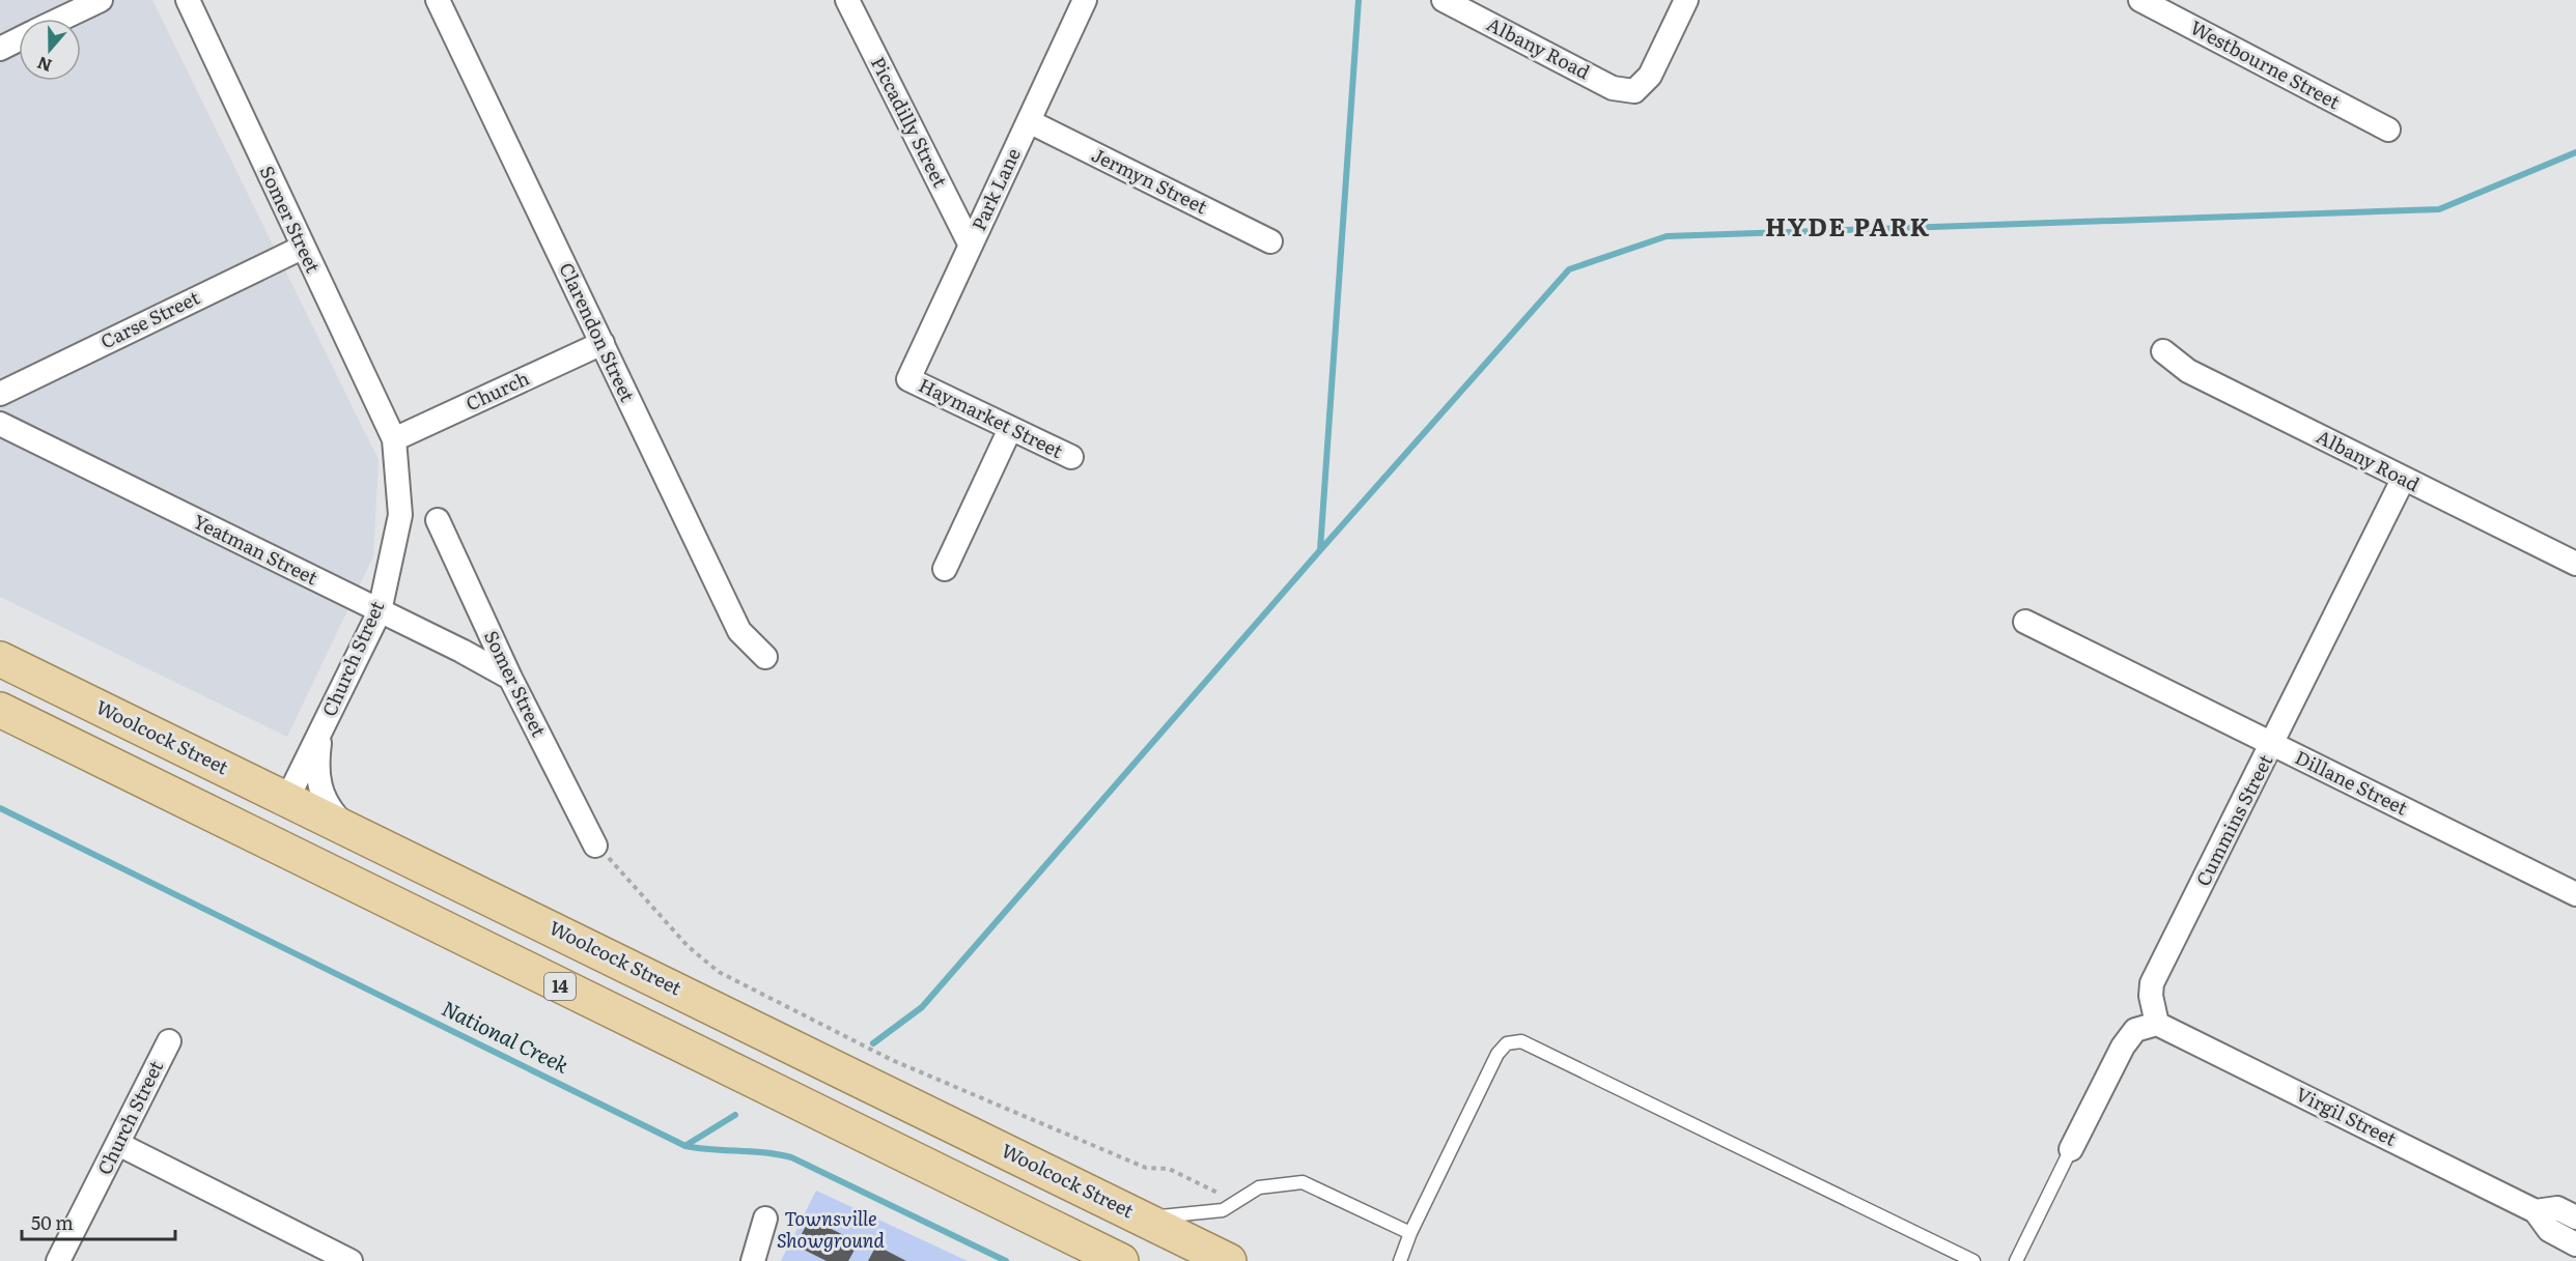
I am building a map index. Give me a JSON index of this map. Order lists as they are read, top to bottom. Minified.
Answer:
{"streets":{"main road":["Woolcock Street","14"],"street":["Albany Road","Westbourne Street","Piccadilly Street","Jermyn Street","Park Lane","Somer Street","Carse Street","Clarendon Street","Church","Haymarket Street","Yeatman Street","Church Street","Dillane Street","Cummins Street","Virgil Street"]},"crossings":[["Albany Road","Cummins Street"],["Piccadilly Street","Park Lane"],["Jermyn Street","Park Lane"],["Park Lane","Haymarket Street"],["Somer Street","Carse Street"],["Somer Street","Church"],["Somer Street","Yeatman Street"],["Somer Street","Church Street"],["Clarendon Street","Church"],["Church","Church Street"],["Yeatman Street","Church Street"],["Church Street","Woolcock Street"],["Dillane Street","Cummins Street"],["Cummins Street","Virgil Street"]],"districts":["HYDE PARK"],"water":["National Creek"],"parks":["Townsville Showground"],"scale_bar":"50 m","north":"bottom"}
